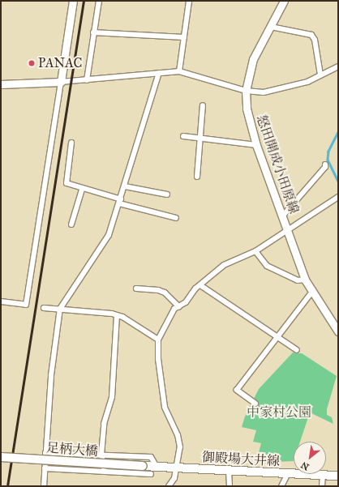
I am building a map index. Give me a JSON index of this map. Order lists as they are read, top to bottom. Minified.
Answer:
{"streets":{"main road":["怒田開成小田原線","足柄大橋","御殿場大井線"]},"crossings":[["足柄大橋","御殿場大井線"]],"parks":["中家村公園"],"places":["PANAC"],"north":"bottom left"}
